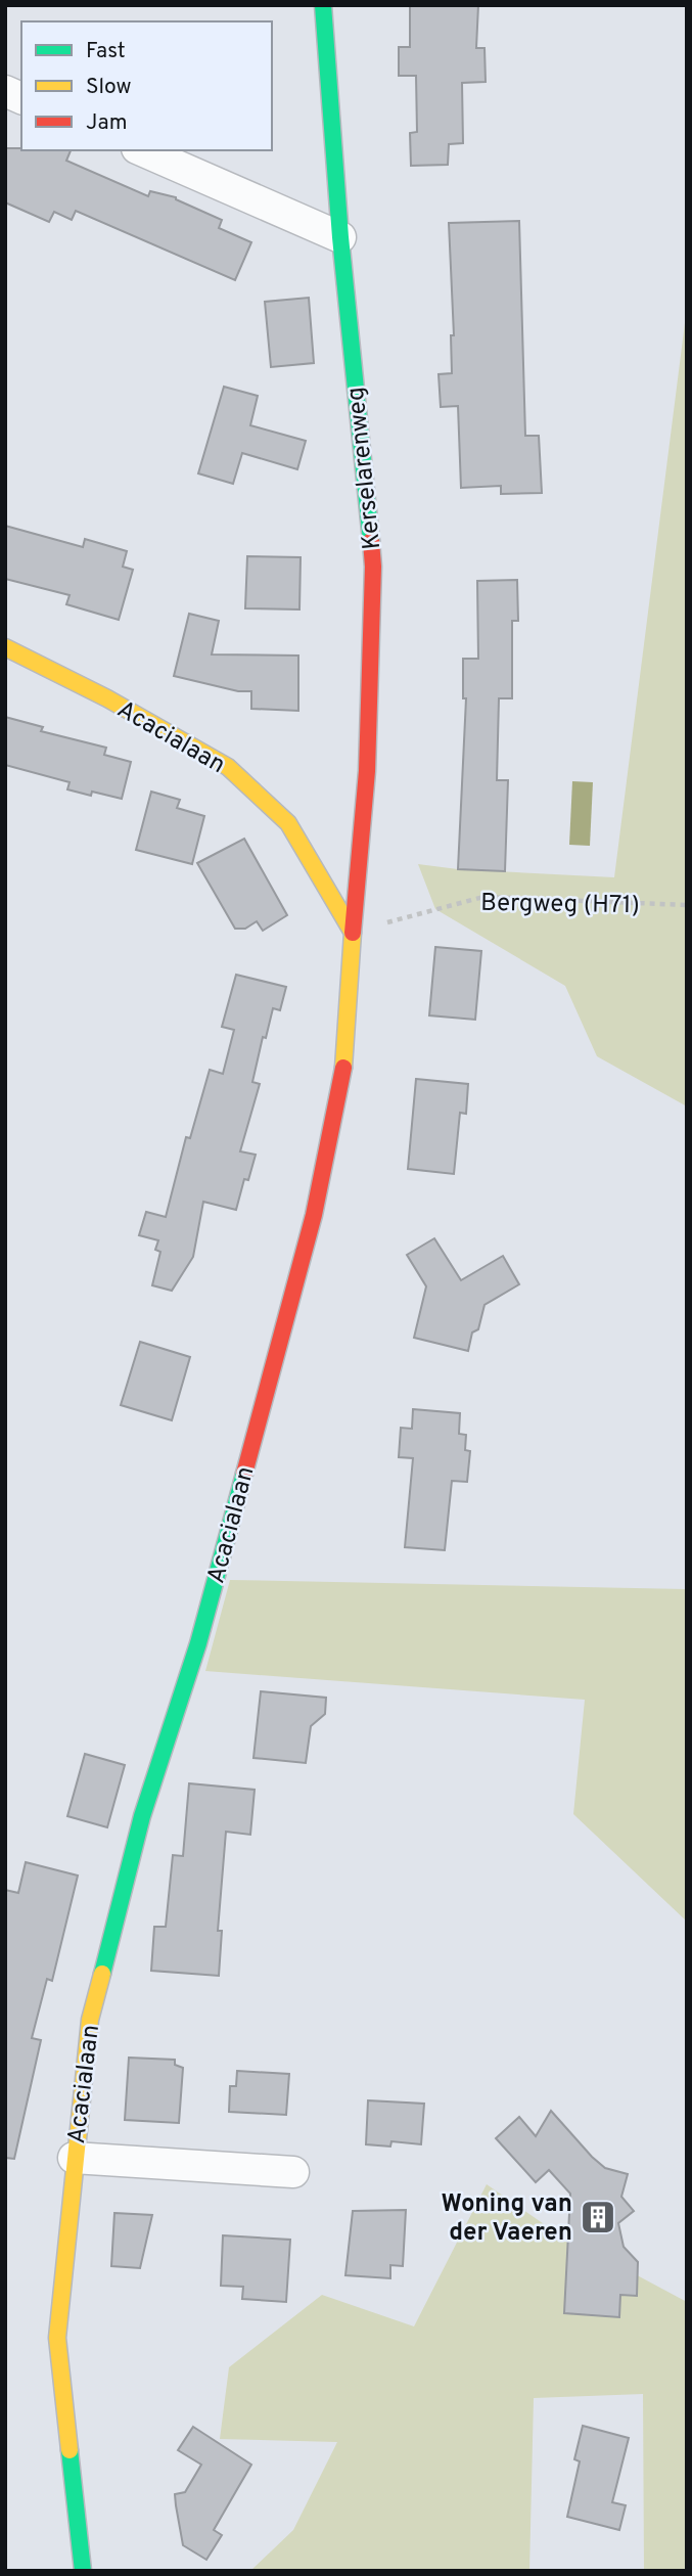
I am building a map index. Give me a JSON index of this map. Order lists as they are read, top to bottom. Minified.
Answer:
{"streets":{"street":["Kerselarenweg","Acacialaan"],"path":["Bergweg (H71)"]},"crossings":[["Kerselarenweg","Acacialaan"],["Kerselarenweg","Bergweg (H71)"],["Acacialaan","Bergweg (H71)"]],"places":{"building":["Woning van der Vaeren"]},"legend":["Fast","Slow","Jam"]}
